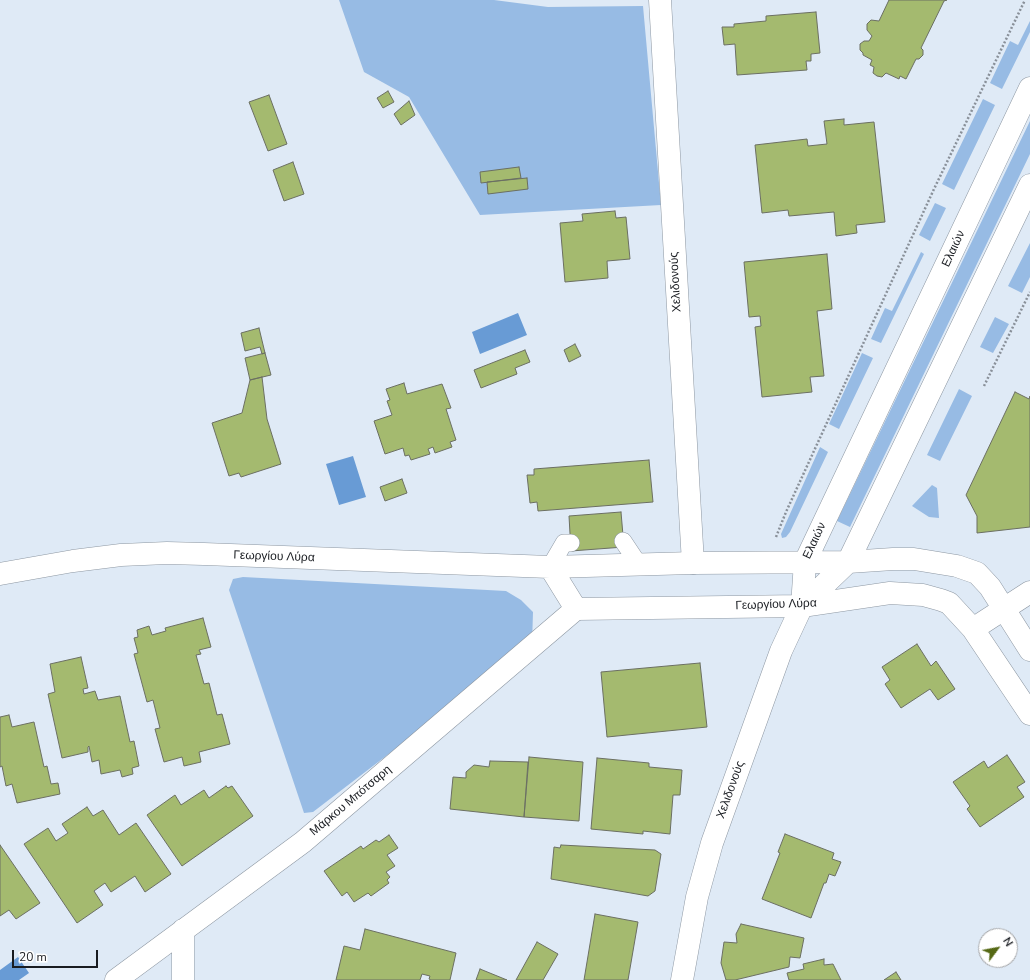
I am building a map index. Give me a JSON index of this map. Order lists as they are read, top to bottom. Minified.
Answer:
{"streets":{"main road":["Ελαιών","Χελιδονούς","Γεωργίου Λύρα","Μάρκου Μπότσαρη"]},"crossings":[["Ελαιών","Χελιδονούς"],["Ελαιών","Γεωργίου Λύρα"],["Χελιδονούς","Γεωργίου Λύρα"],["Γεωργίου Λύρα","Μάρκου Μπότσαρη"]],"scale_bar":"20 m","north":"top right"}
